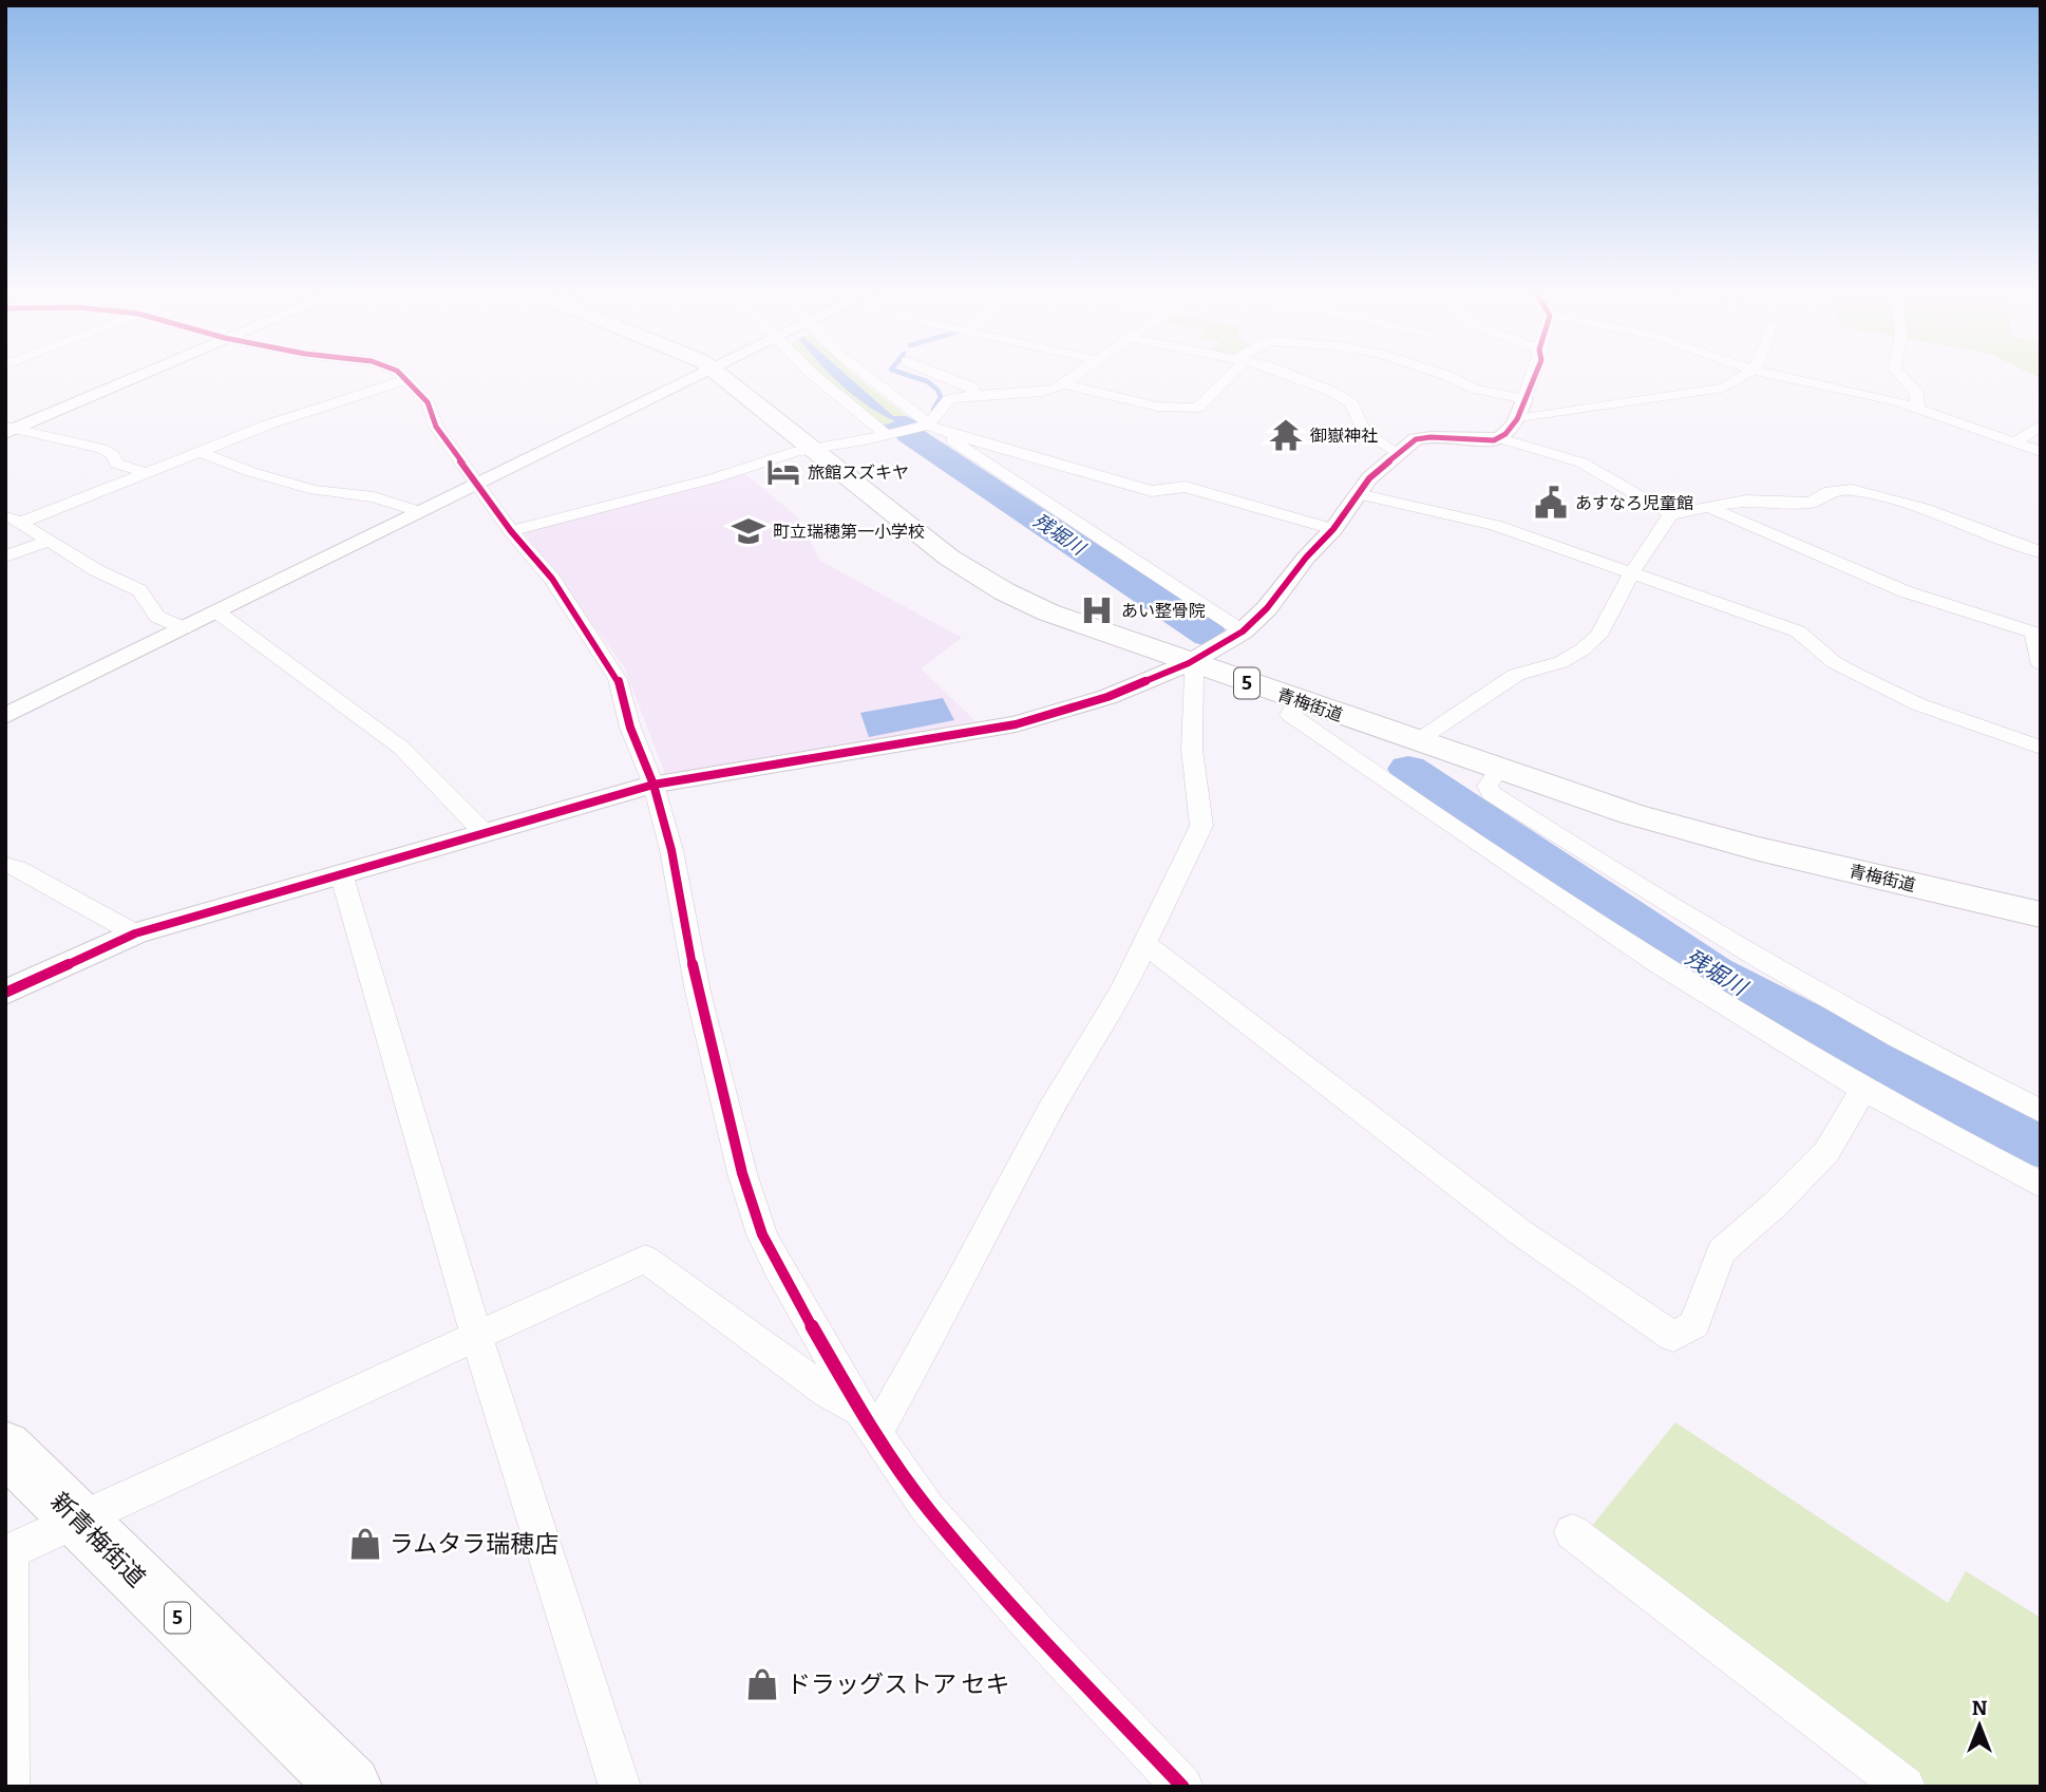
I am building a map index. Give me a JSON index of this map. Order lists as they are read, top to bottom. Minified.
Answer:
{"streets":{"main road":["5","青梅街道","新青梅街道"]},"water":["残堀川"],"places":{"temple":["御嶽神社"],"hotel":["旅館スズキヤ"],"public building":["あすなろ児童館"],"school or university":["町立瑞穂第一小学校"],"hospital":["あい整骨院"],"shop":["ラムタラ瑞穂店","ドラッグストア セキ"]},"north":"top"}
